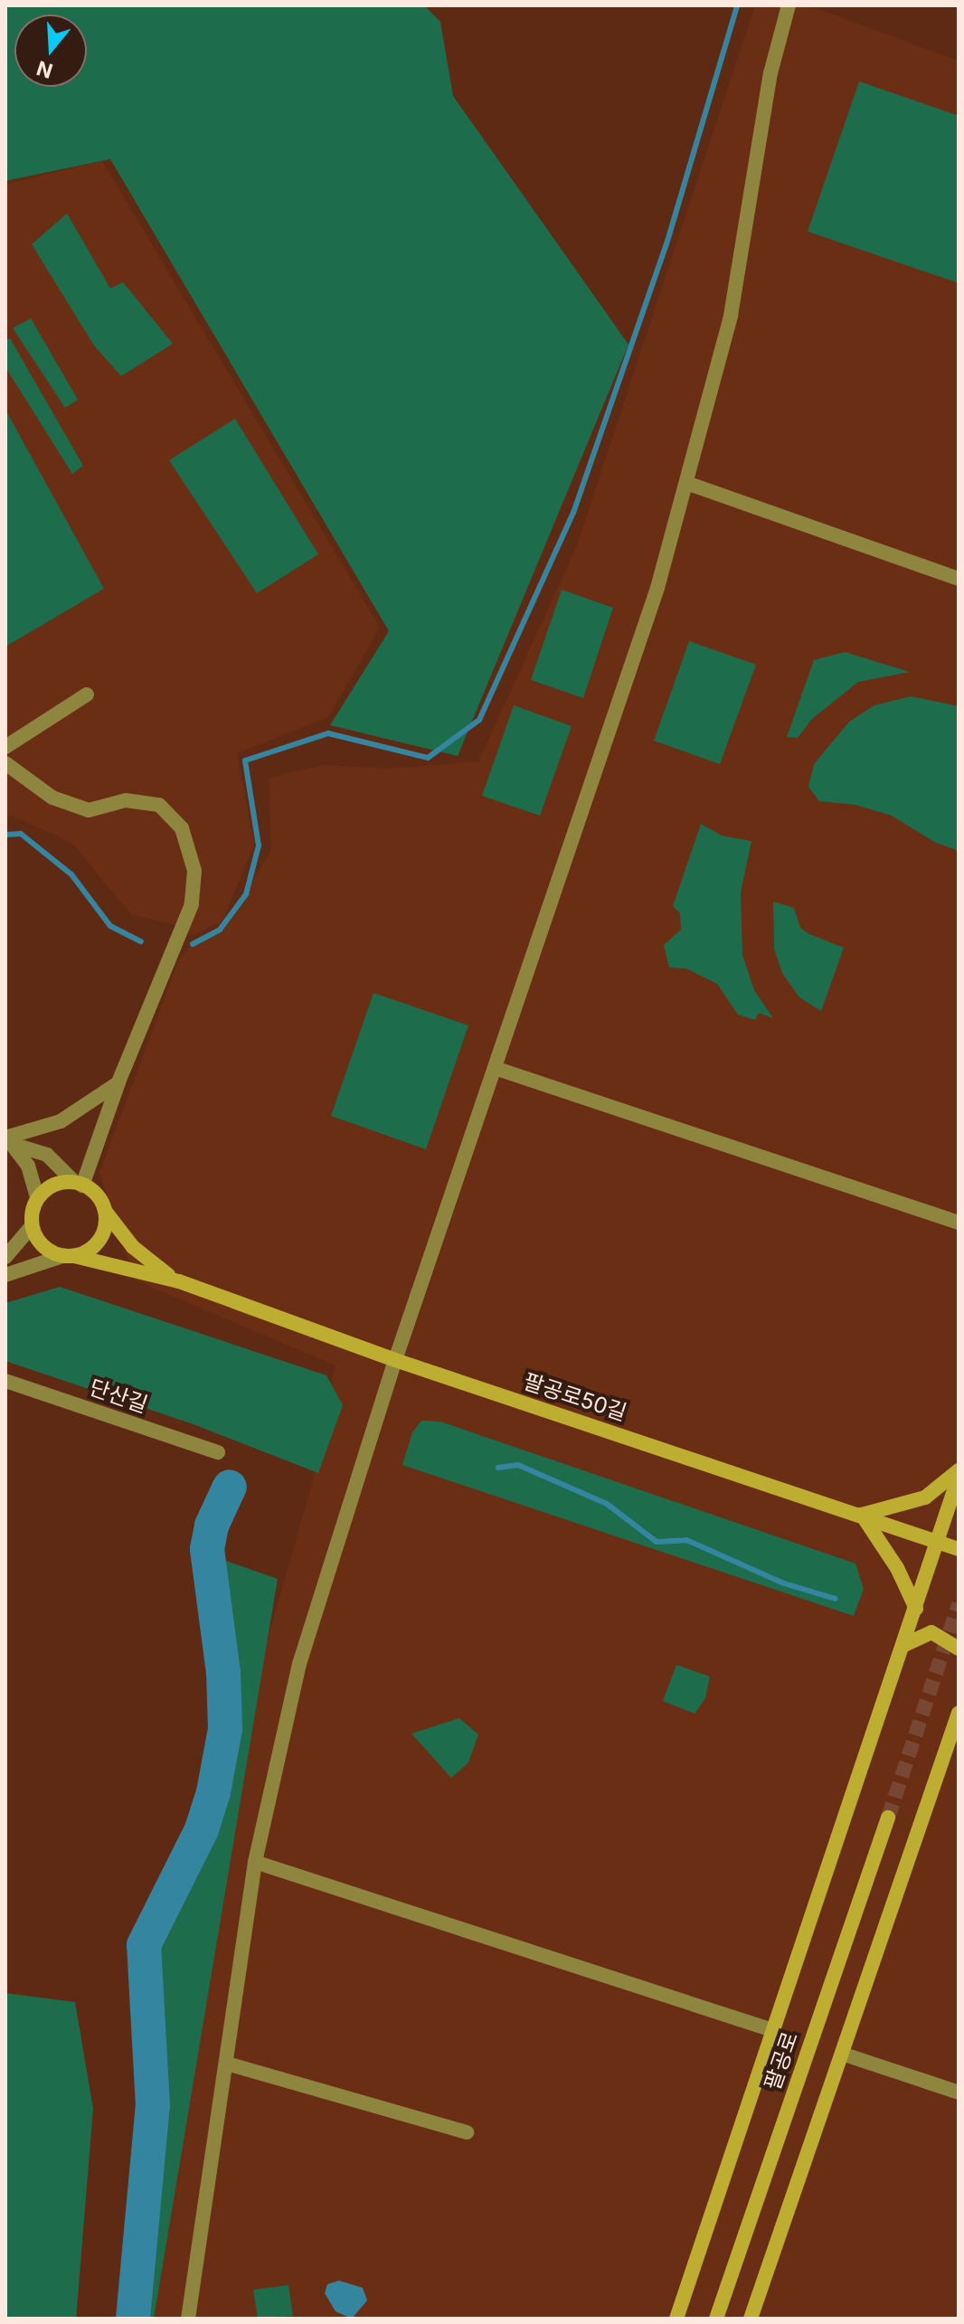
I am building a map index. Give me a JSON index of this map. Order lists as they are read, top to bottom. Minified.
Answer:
{"streets":{"main road":["팔공로50길","팔공로"],"street":["단산길"]},"north":"bottom"}
